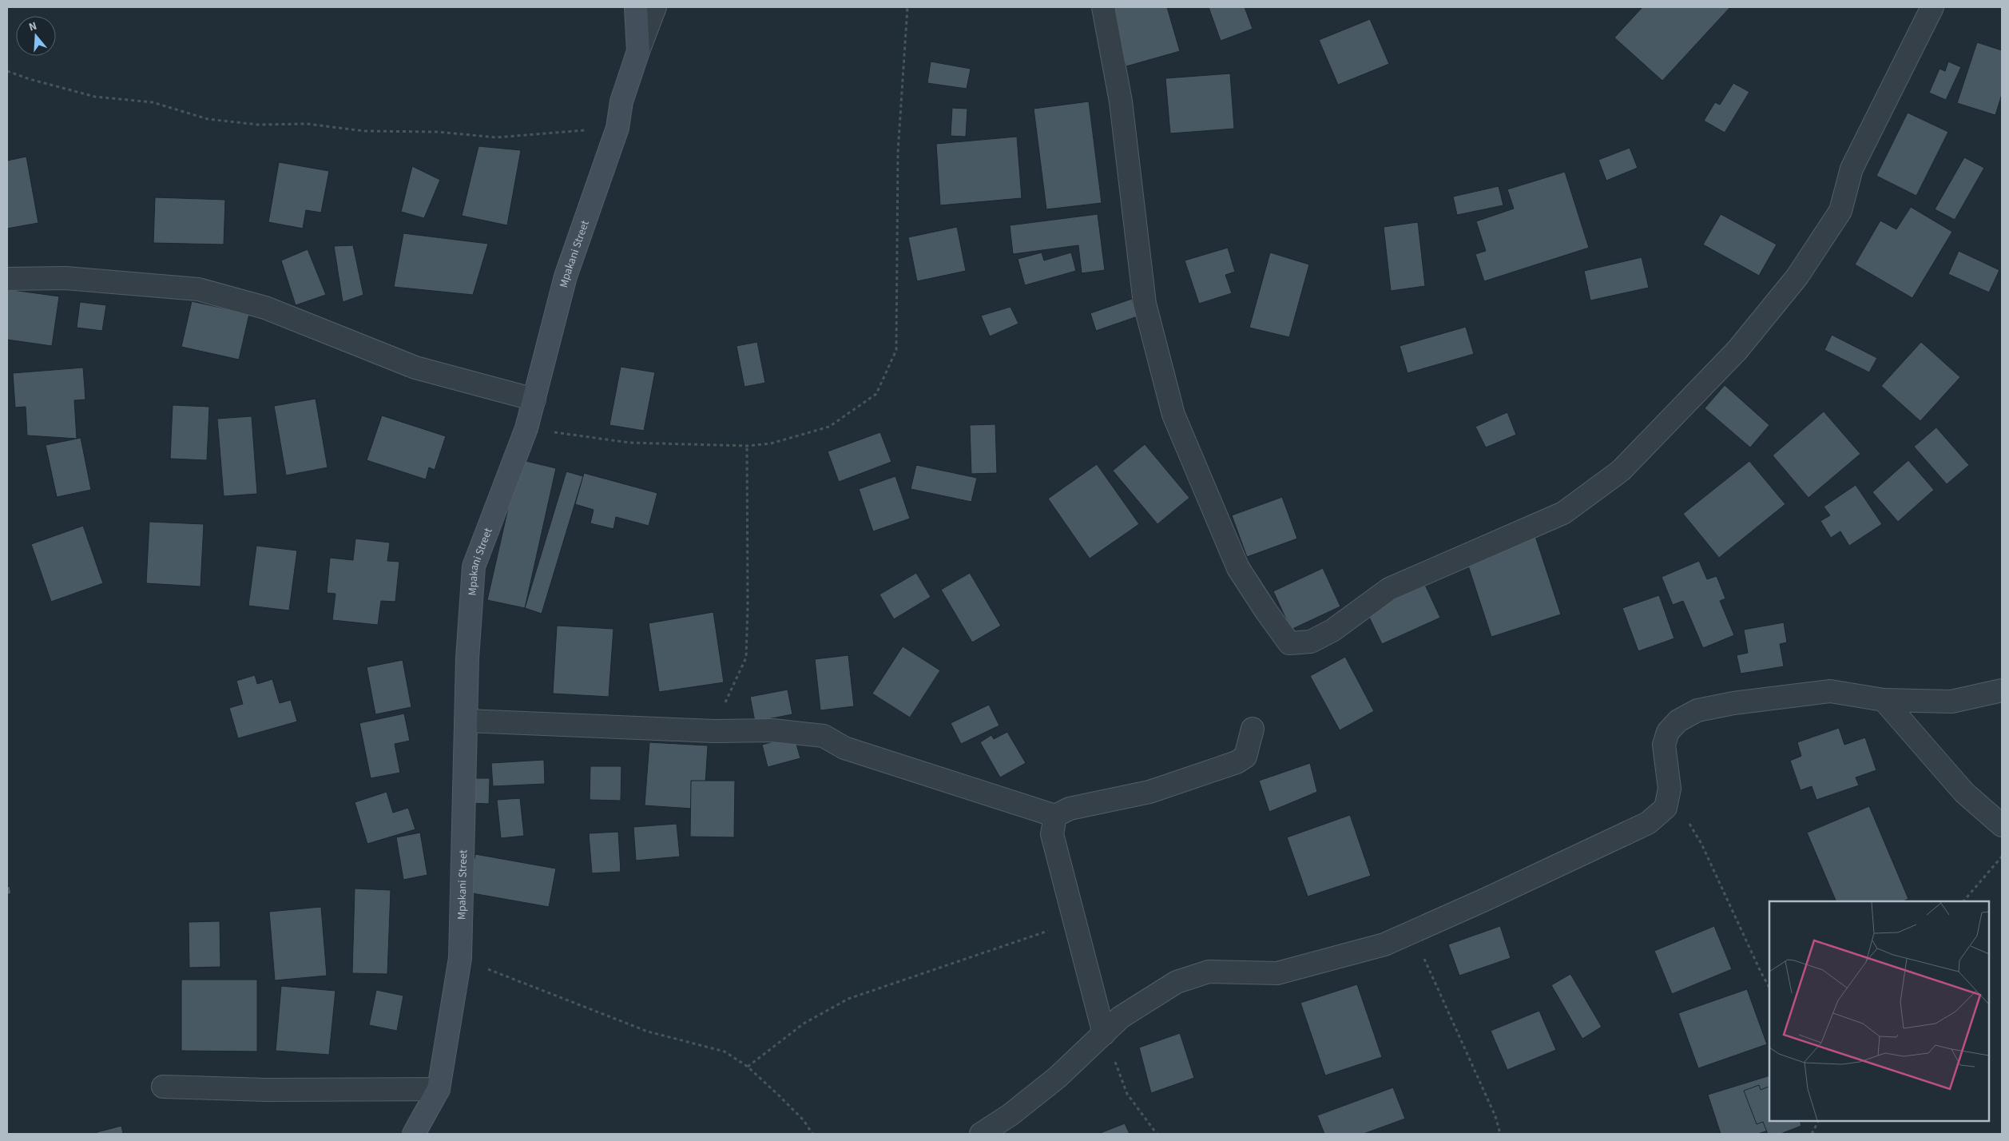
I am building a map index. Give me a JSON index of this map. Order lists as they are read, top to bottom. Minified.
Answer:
{"streets":{"street":["Mpakani Street"]},"north":"top"}
